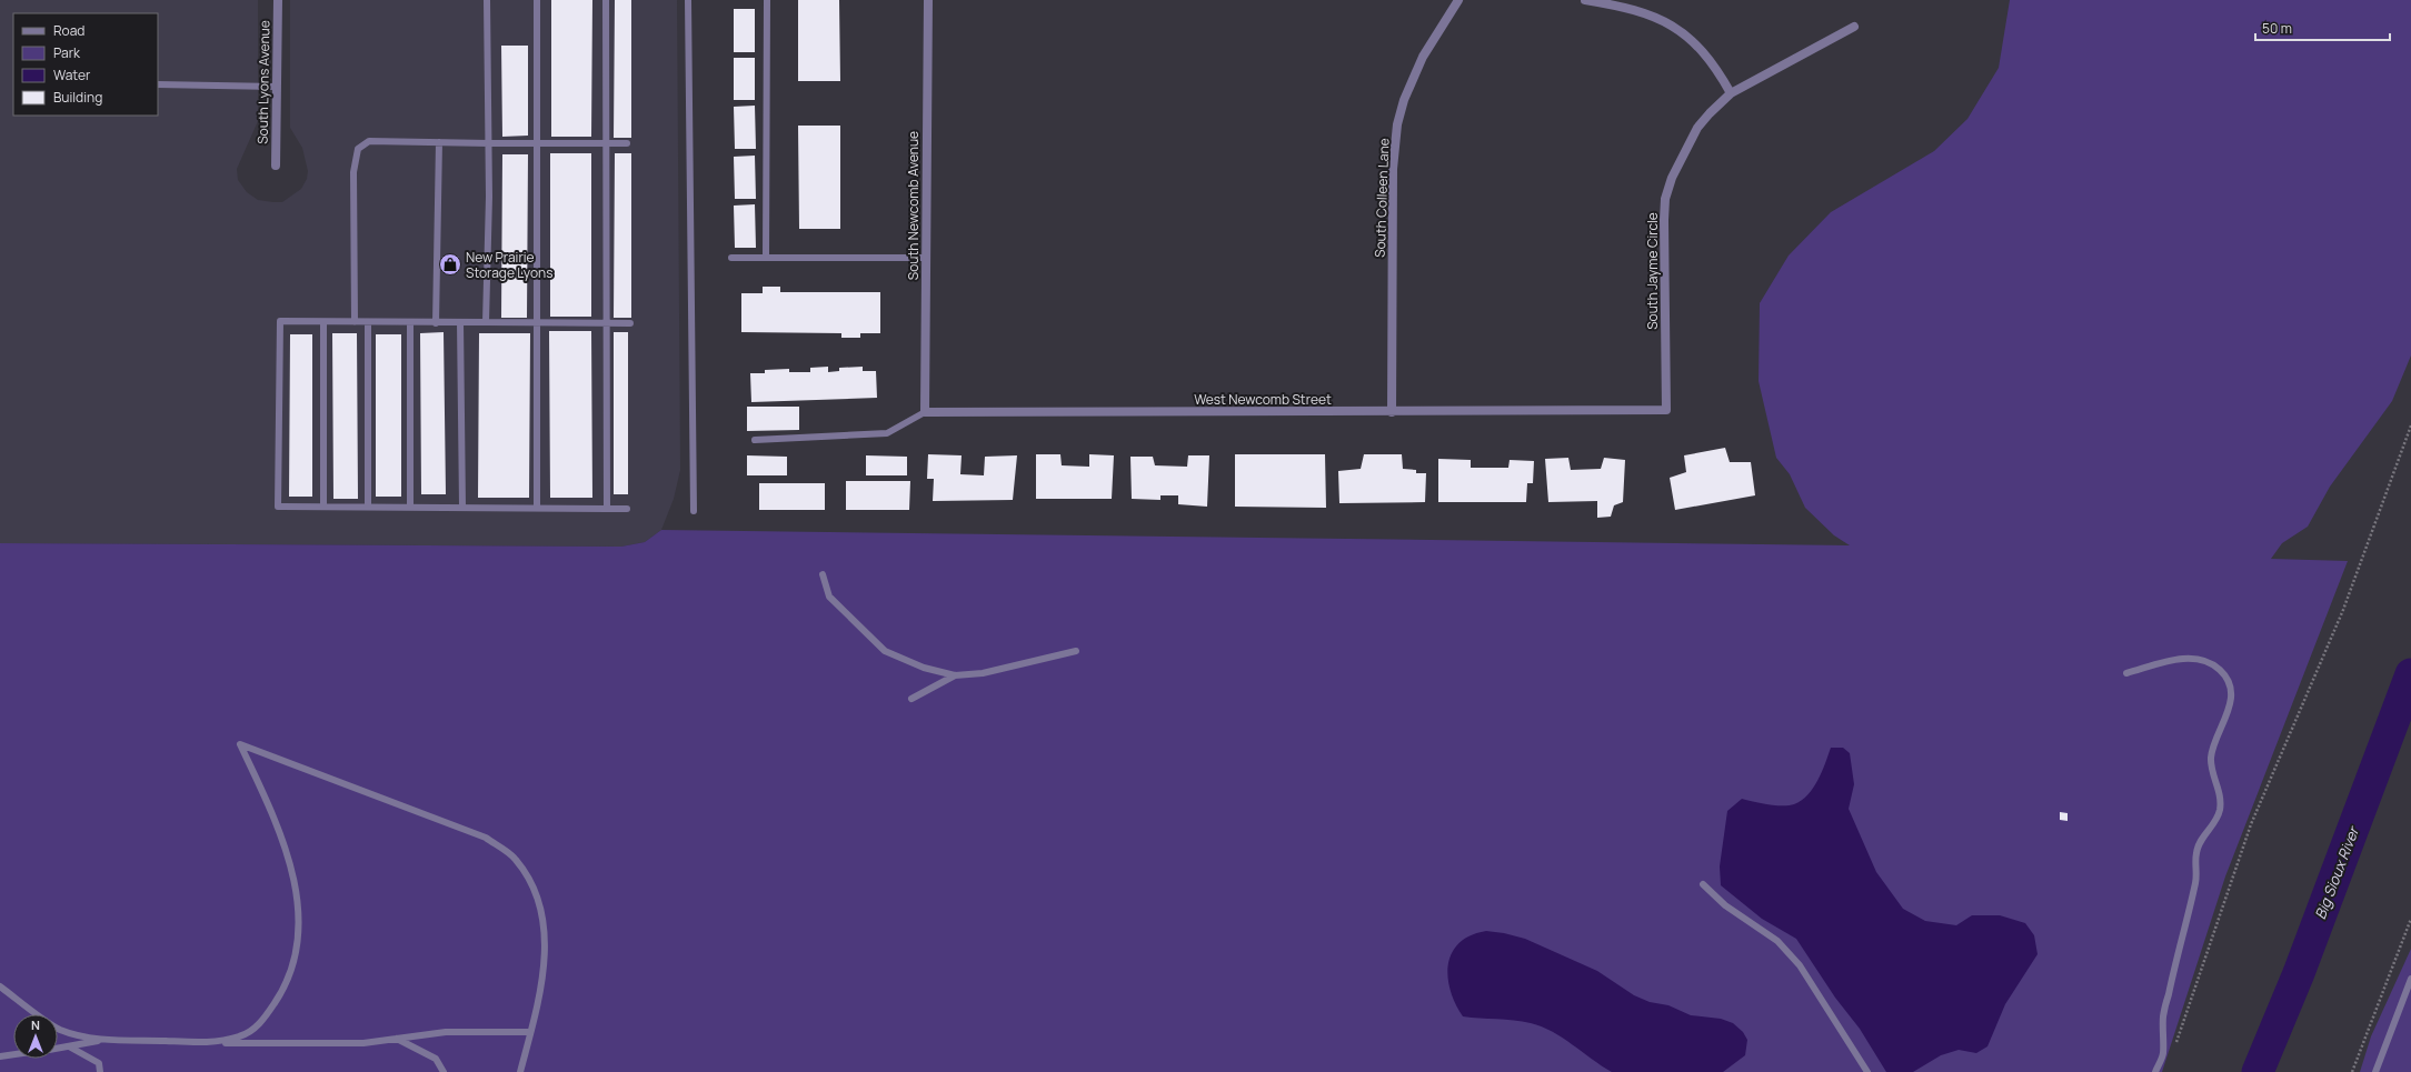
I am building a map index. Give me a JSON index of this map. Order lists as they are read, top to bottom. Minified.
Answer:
{"streets":{"street":["South Lyons Avenue","South Colleen Lane","South Newcomb Avenue","South Jayme Circle","West Newcomb Street"]},"crossings":[["South Colleen Lane","West Newcomb Street"],["South Newcomb Avenue","West Newcomb Street"],["South Jayme Circle","West Newcomb Street"]],"water":["Big Sioux River"],"places":{"shop":["New Prairie Storage Lyons"]},"legend":["Road","Park","Water","Building"],"scale_bar":"50 m","north":"top"}
